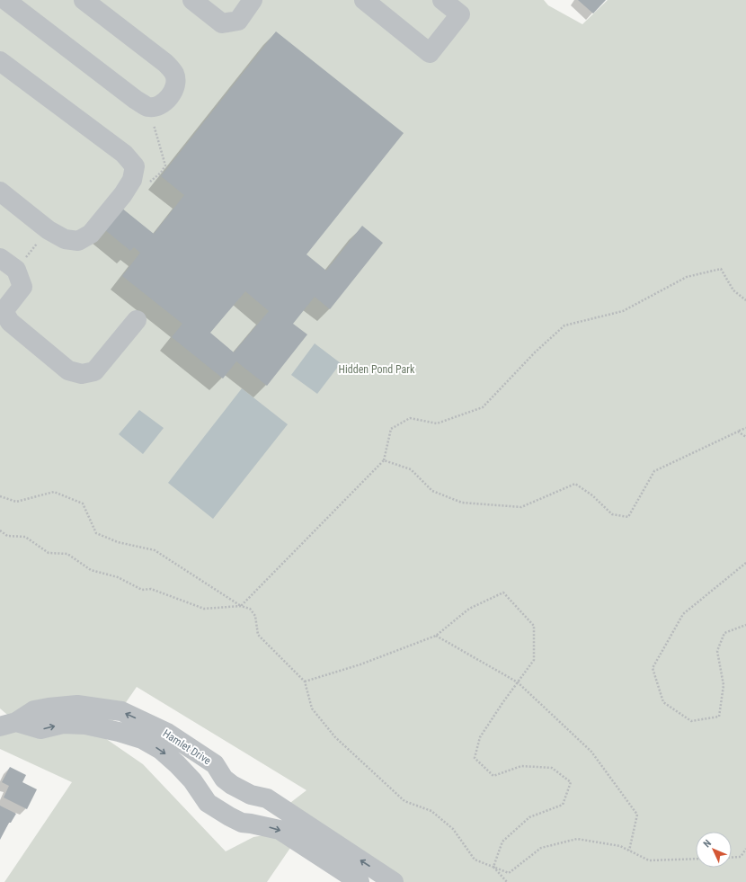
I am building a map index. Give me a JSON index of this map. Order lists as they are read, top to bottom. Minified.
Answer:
{"streets":{"street":["Hamlet Drive"]},"parks":["Hidden Pond Park"],"north":"top left"}
